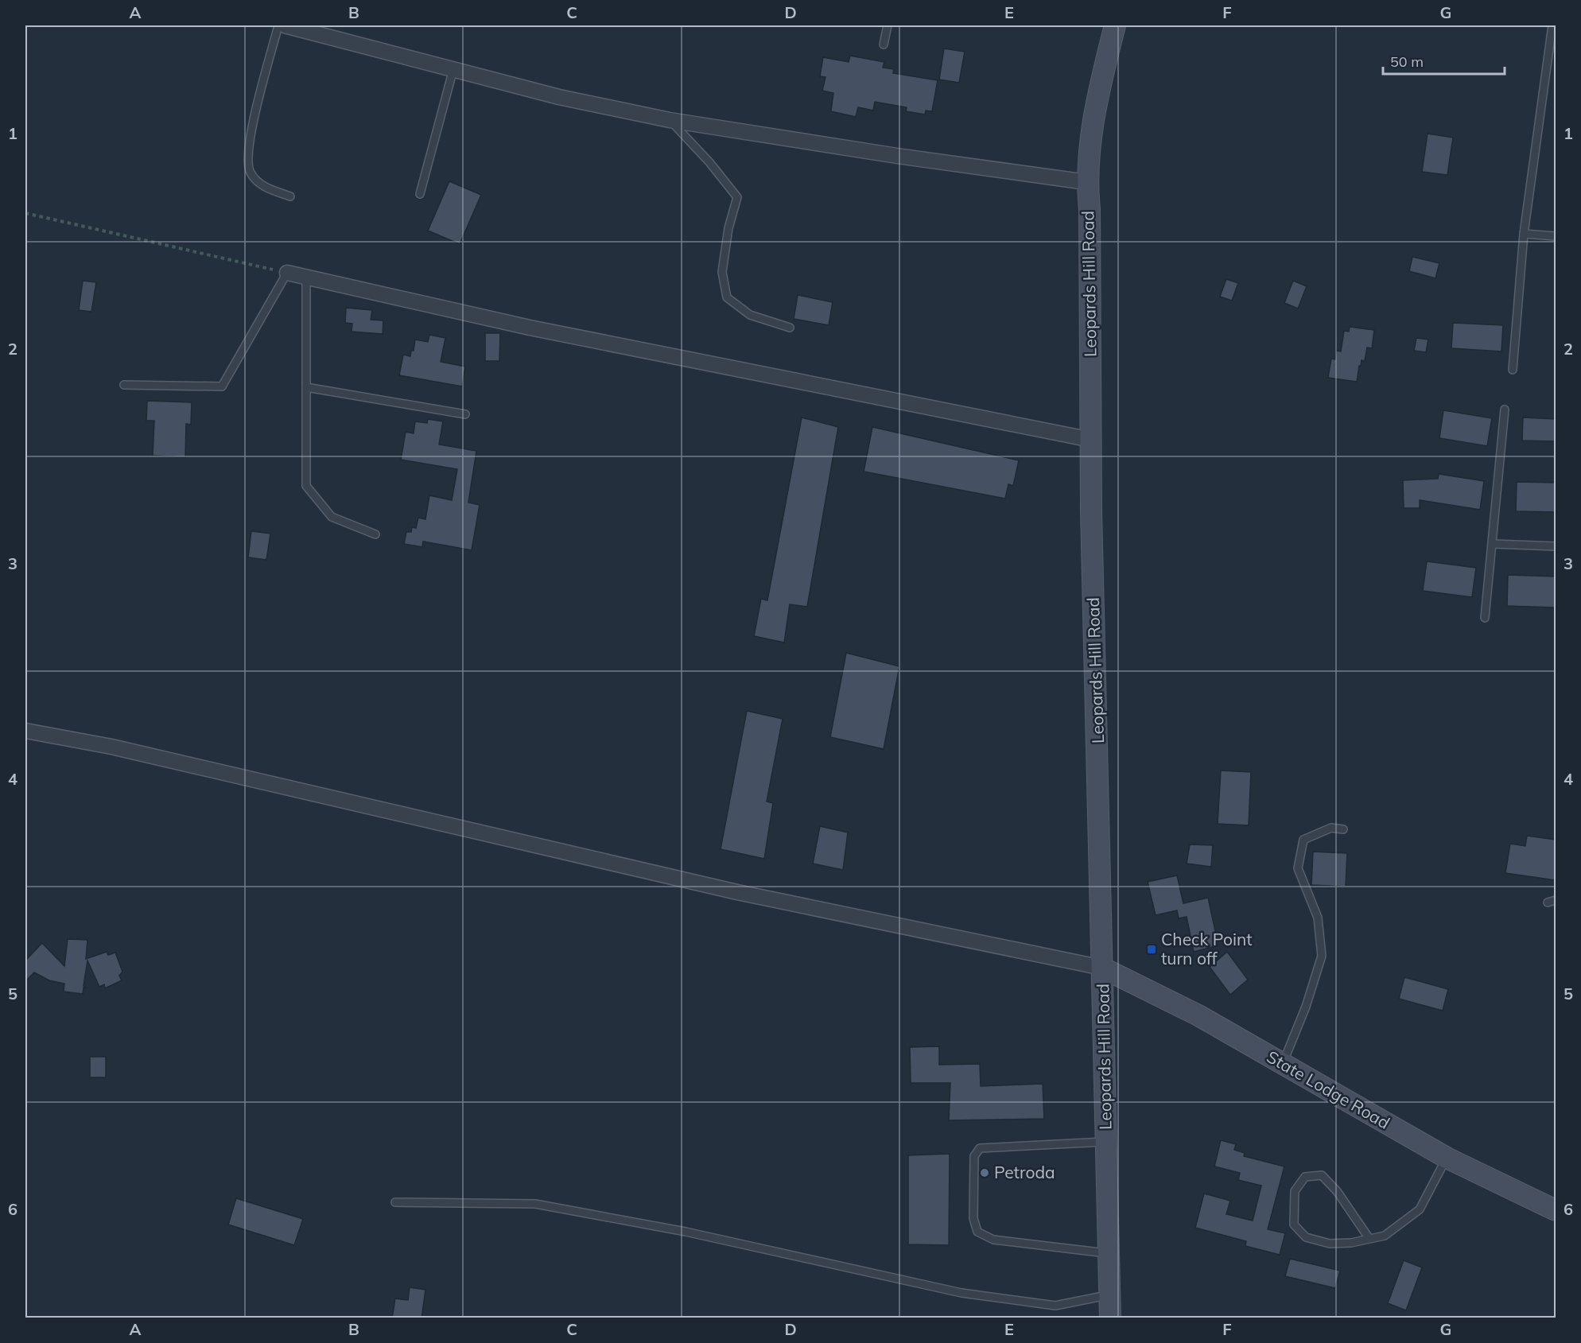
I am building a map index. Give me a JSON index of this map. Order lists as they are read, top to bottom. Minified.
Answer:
{"streets":{"main road":["Leopards Hill Road","State Lodge Road"]},"crossings":[["Leopards Hill Road","State Lodge Road"]],"places":{"transit":["Check Point turn off"],"other":["Petroda"]},"scale_bar":"50 m","grid":{"columns":["A","B","C","D","E","F","G"],"rows":["1","2","3","4","5","6"]}}
